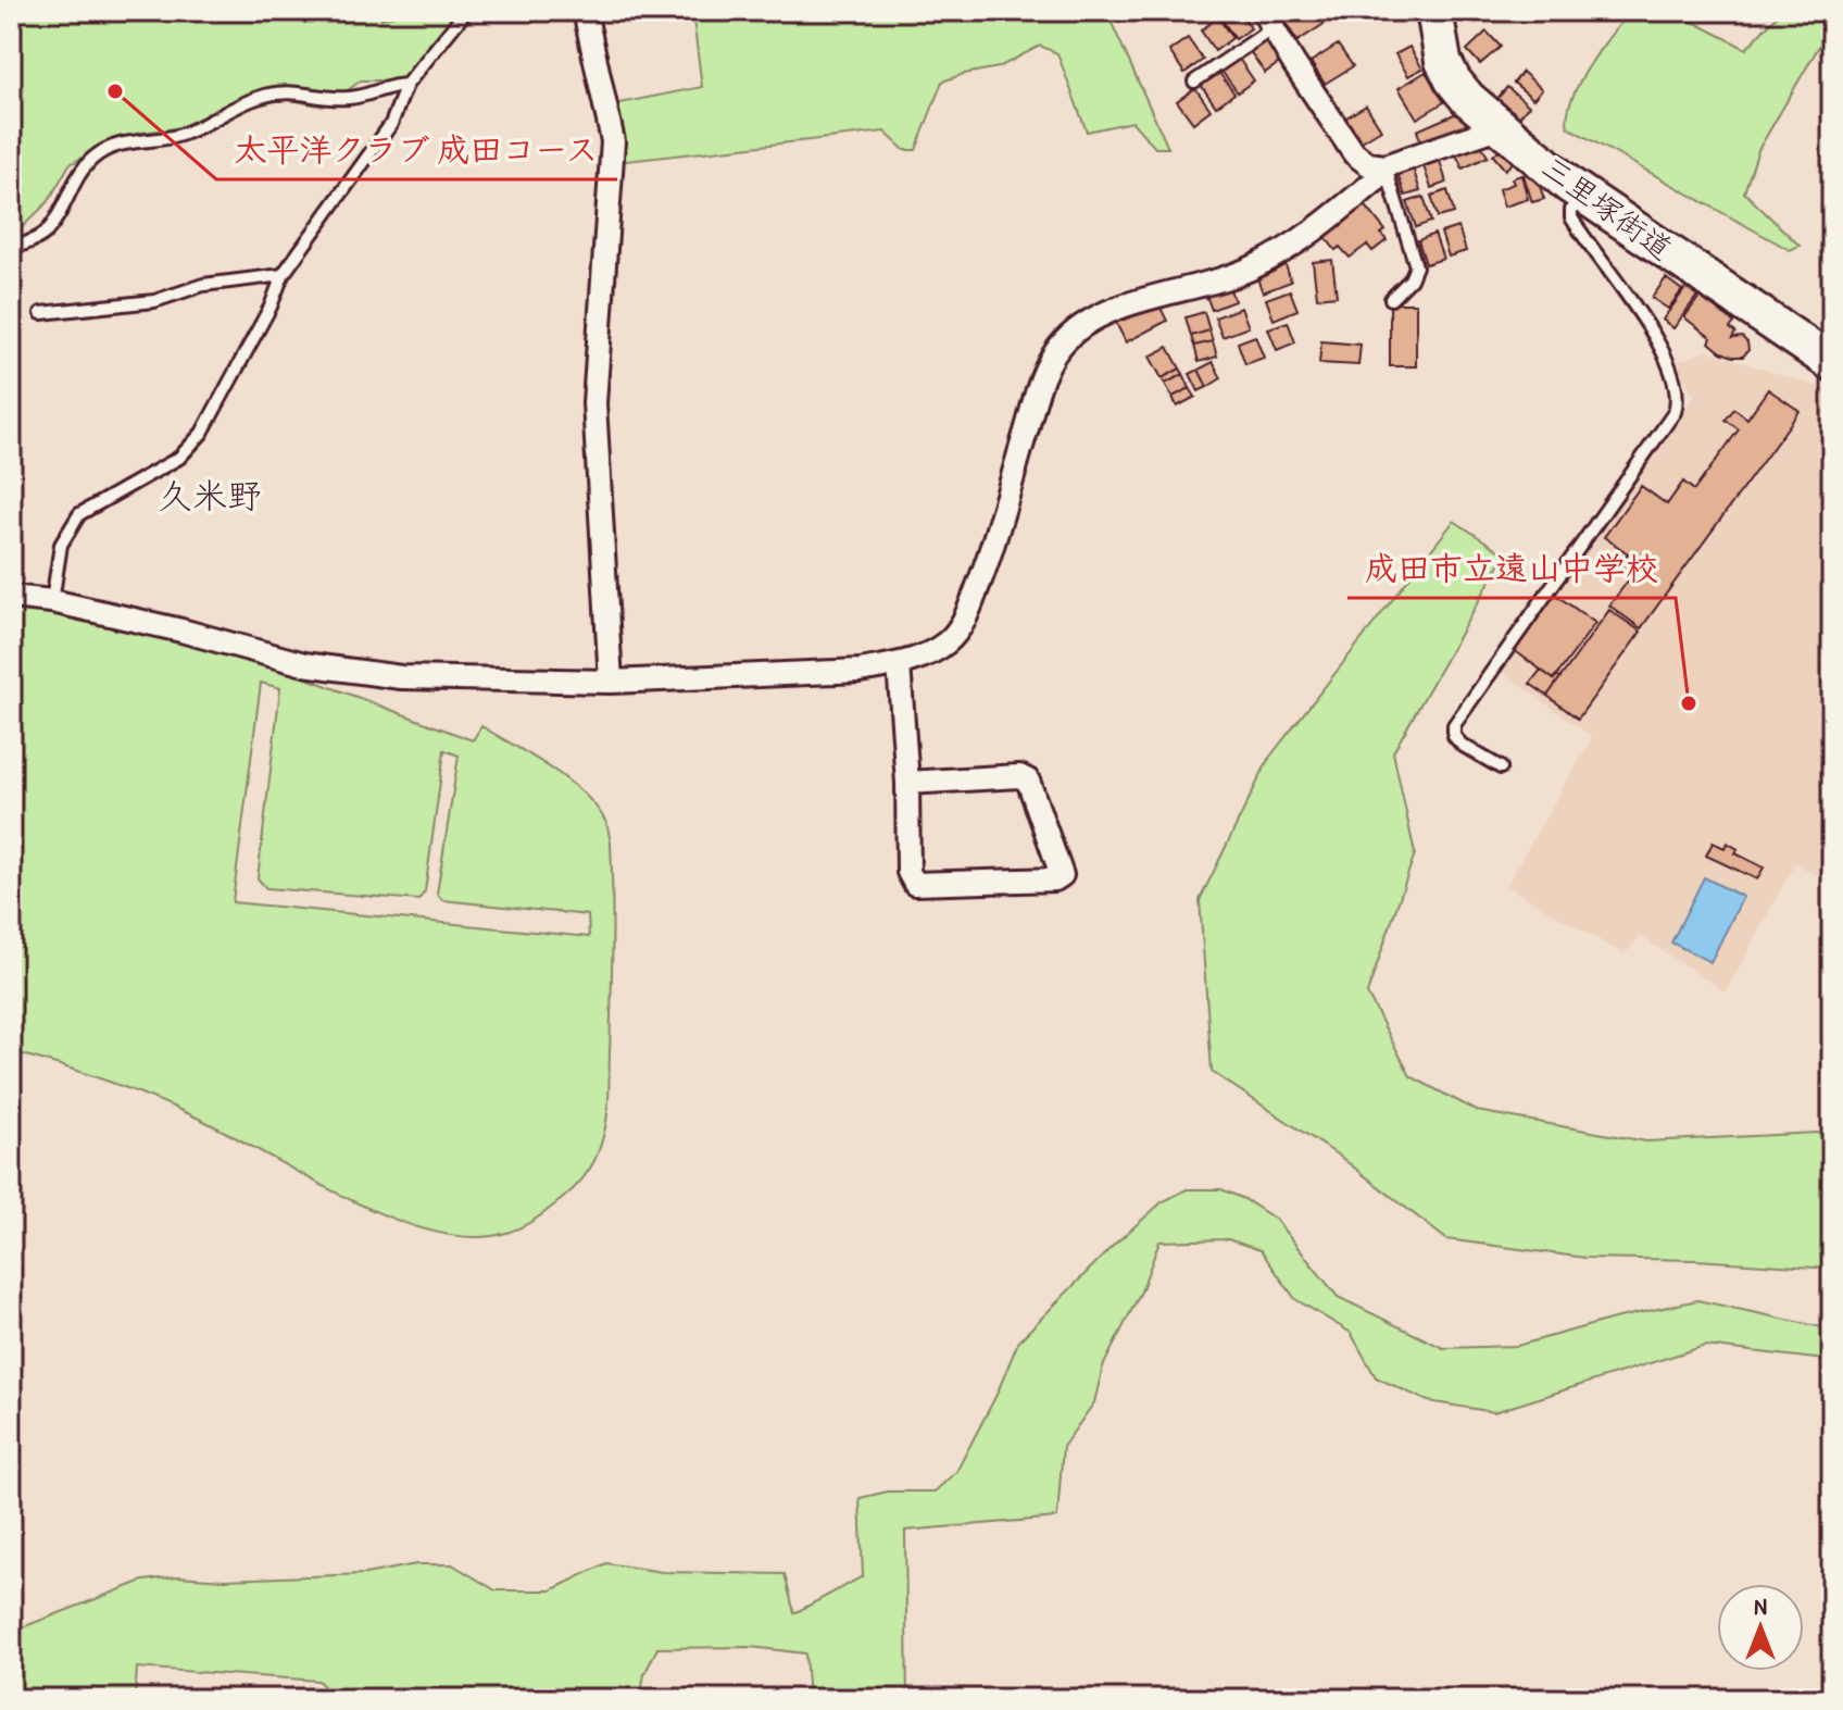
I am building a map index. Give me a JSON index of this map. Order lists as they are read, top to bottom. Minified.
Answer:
{"streets":{"main road":["三里塚街道"]},"districts":["久米野"],"places":["太平洋クラブ 成田コース","成田市立遠山中学校"],"north":"top"}
